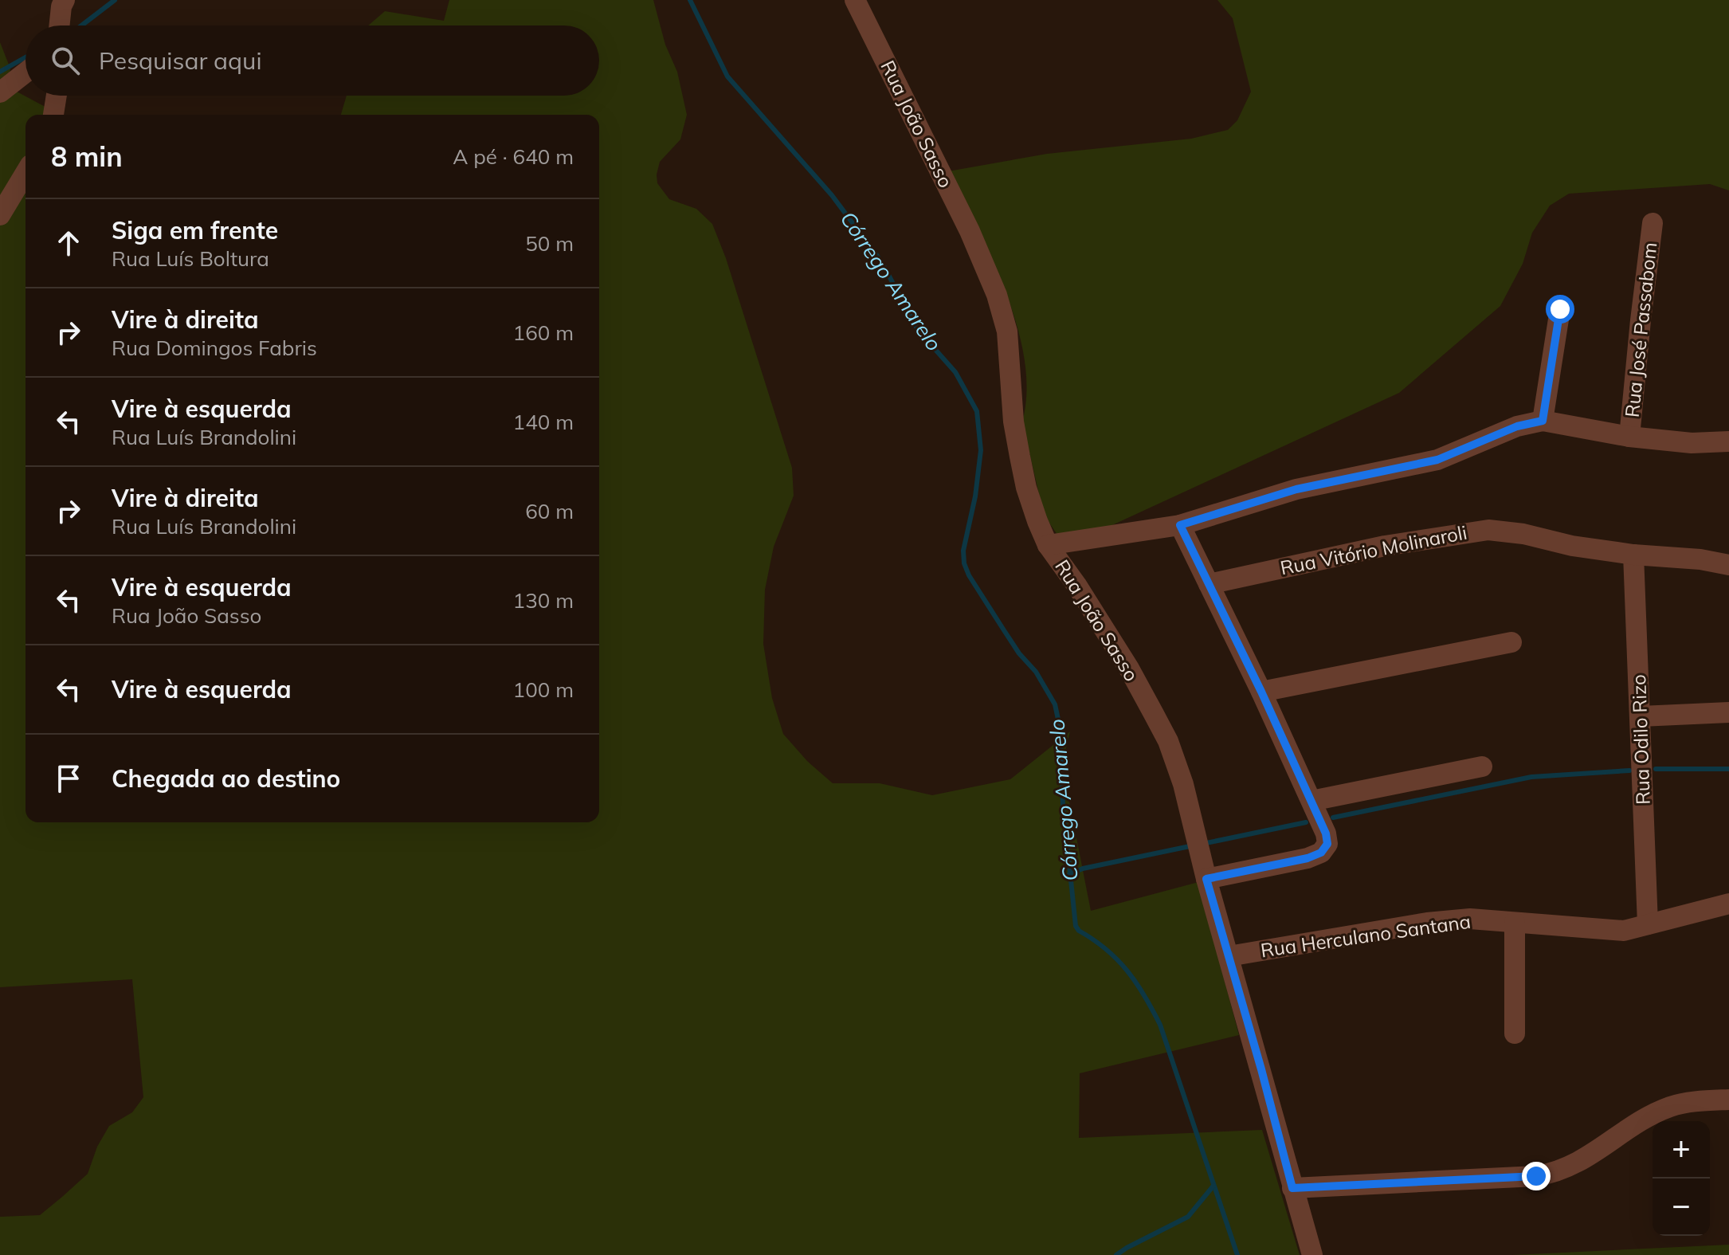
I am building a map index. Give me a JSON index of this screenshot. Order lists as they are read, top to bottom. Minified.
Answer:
{"streets":{"street":["Rua João Sasso","Rua José Passabom","Rua Vitório Molinaroli","Rua Odilo Rizo","Rua Herculano Santana"]},"crossings":[["Rua João Sasso","Rua Herculano Santana"],["Rua Vitório Molinaroli","Rua Odilo Rizo"],["Rua Odilo Rizo","Rua Herculano Santana"]],"water":["Córrego Amarelo"],"page":{"search":"Pesquisar aqui","heading":["8 min","A pé · 640 m"],"list":[["Siga em frente","Rua Luís Boltura","50 m"],["Vire à direita","Rua Domingos Fabris","160 m"],["Vire à esquerda","Rua Luís Brandolini","140 m"],["Vire à direita","Rua Luís Brandolini","60 m"],["Vire à esquerda","Rua João Sasso","130 m"],["Vire à esquerda","100 m"],"Chegada ao destino"],"map_buttons":["+","−"]}}
